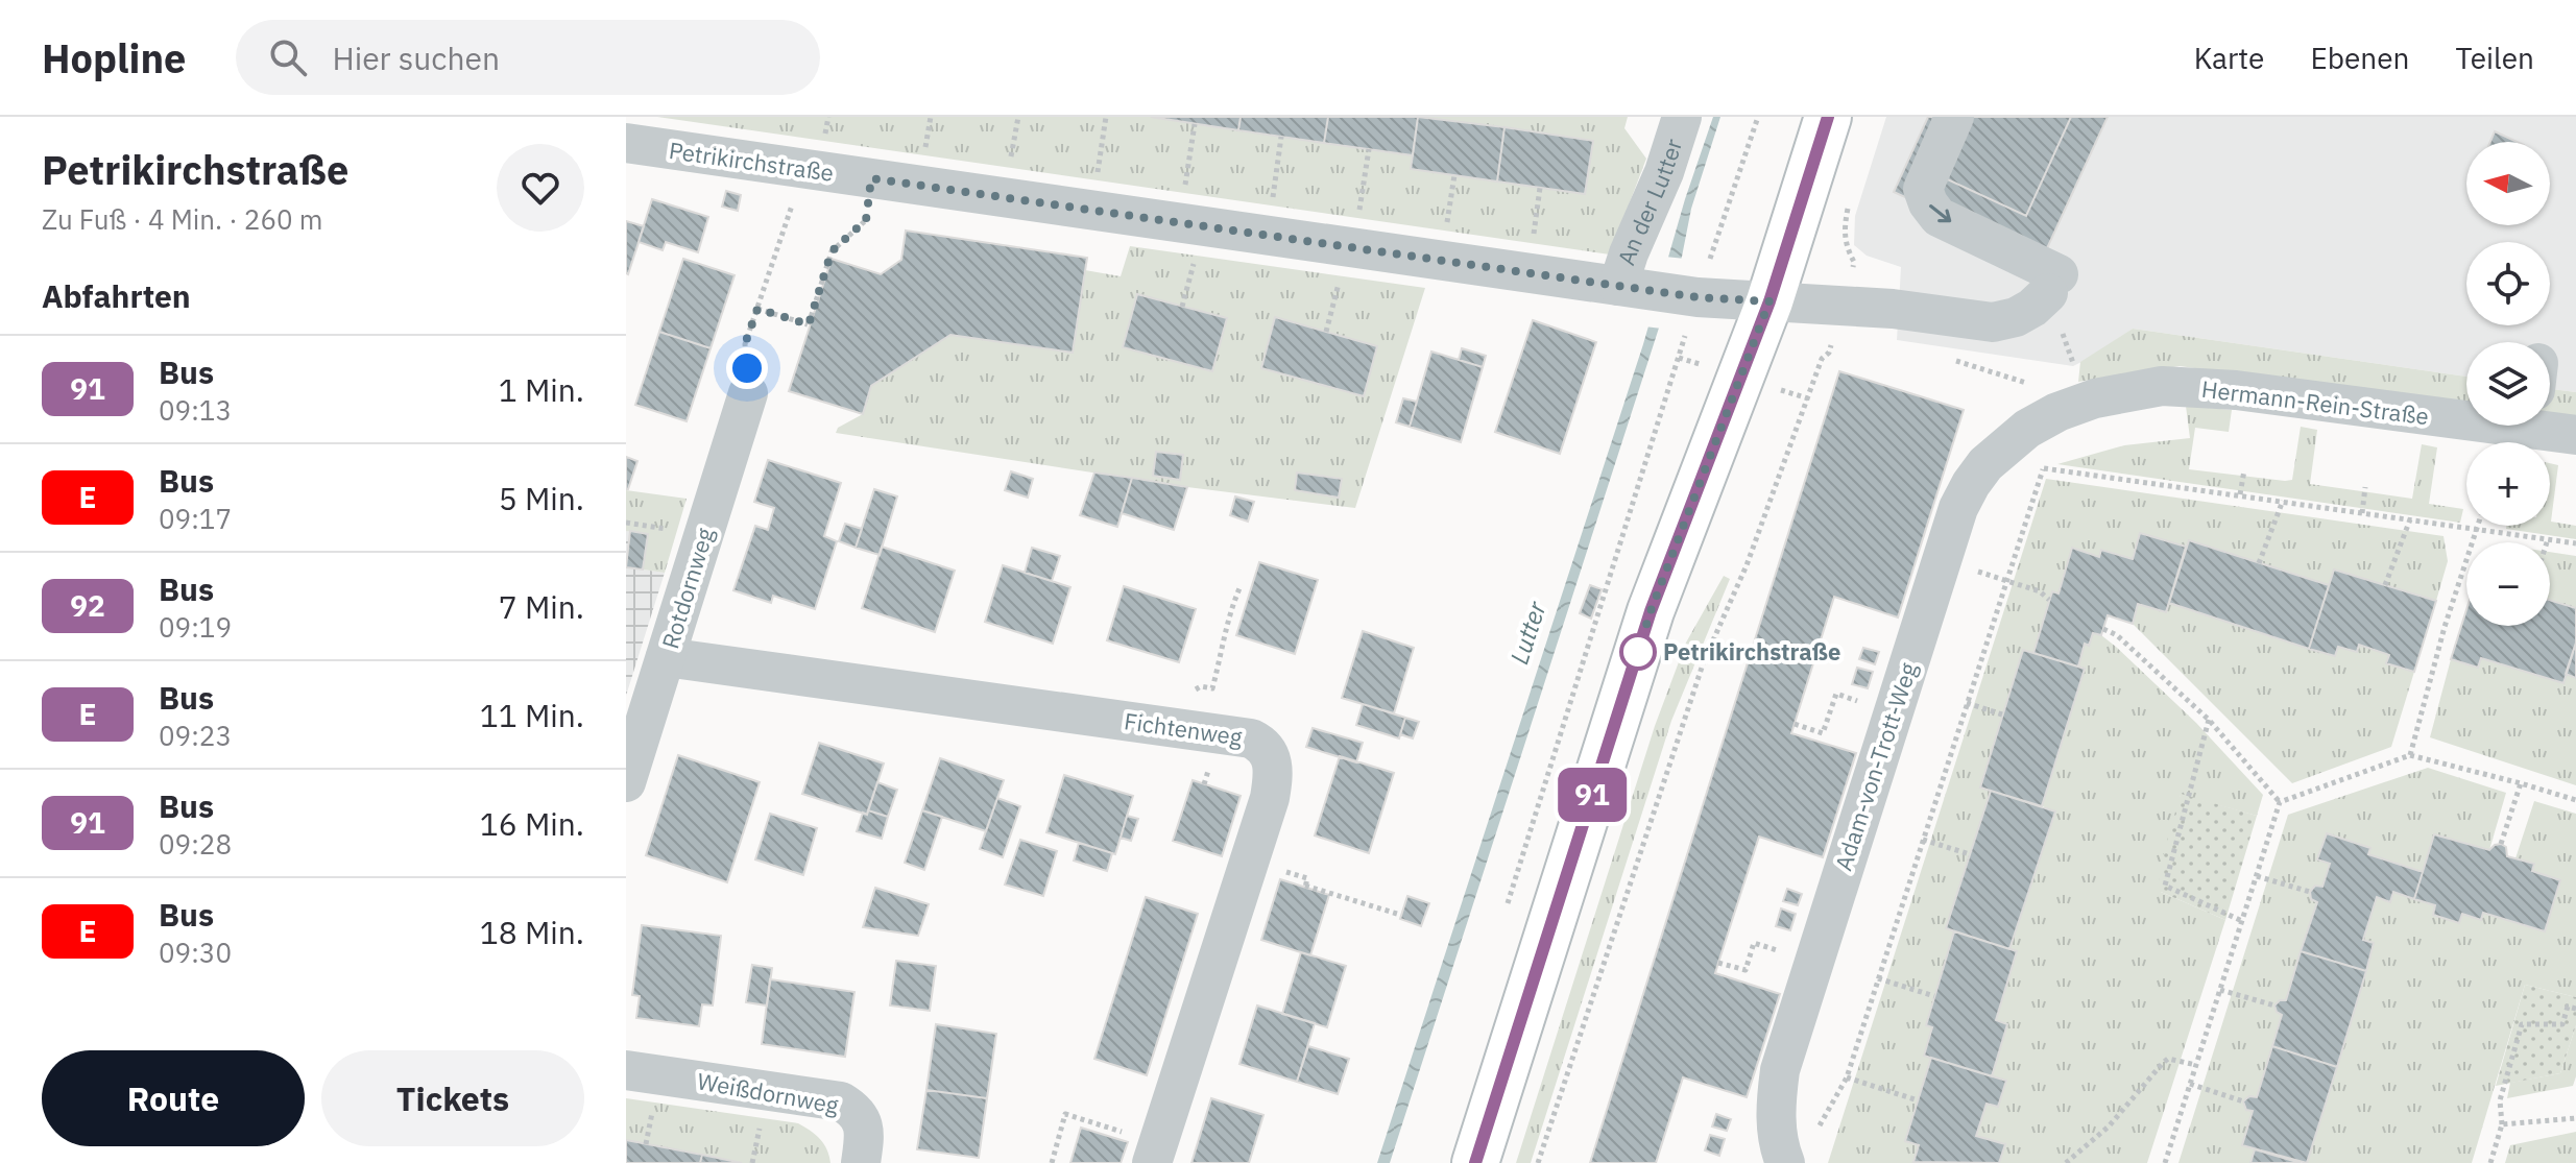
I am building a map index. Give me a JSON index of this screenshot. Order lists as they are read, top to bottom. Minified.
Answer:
{"streets":{"street":["Petrikirchstraße","An der Lutter","Hermann-Rein-Straße","Rotdornweg","Fichtenweg","Adam-von-Trott-Weg","Weißdornweg"]},"crossings":[["Petrikirchstraße","An der Lutter"],["Hermann-Rein-Straße","Adam-von-Trott-Weg"],["Rotdornweg","Fichtenweg"]],"water":["Lutter"],"places":["Petrikirchstraße"],"lines":["bus line 91"],"north":"left","page":{"header":"Hopline","search":"Hier suchen","nav":["Karte","Ebenen","Teilen"],"heading":[["Petrikirchstraße","Zu Fuß · 4 Min. · 260 m"],"Abfahrten"],"on_map":"91","map_buttons":["+","−"],"list":[{"mark":"91","name":"Bus","note":"09:13","value":"1 Min."},{"mark":"E","name":"Bus","note":"09:17","value":"5 Min."},{"mark":"92","name":"Bus","note":"09:19","value":"7 Min."},{"mark":"E","name":"Bus","note":"09:23","value":"11 Min."},{"mark":"91","name":"Bus","note":"09:28","value":"16 Min."},{"mark":"E","name":"Bus","note":"09:30","value":"18 Min."}],"buttons":["Route","Tickets"]}}
